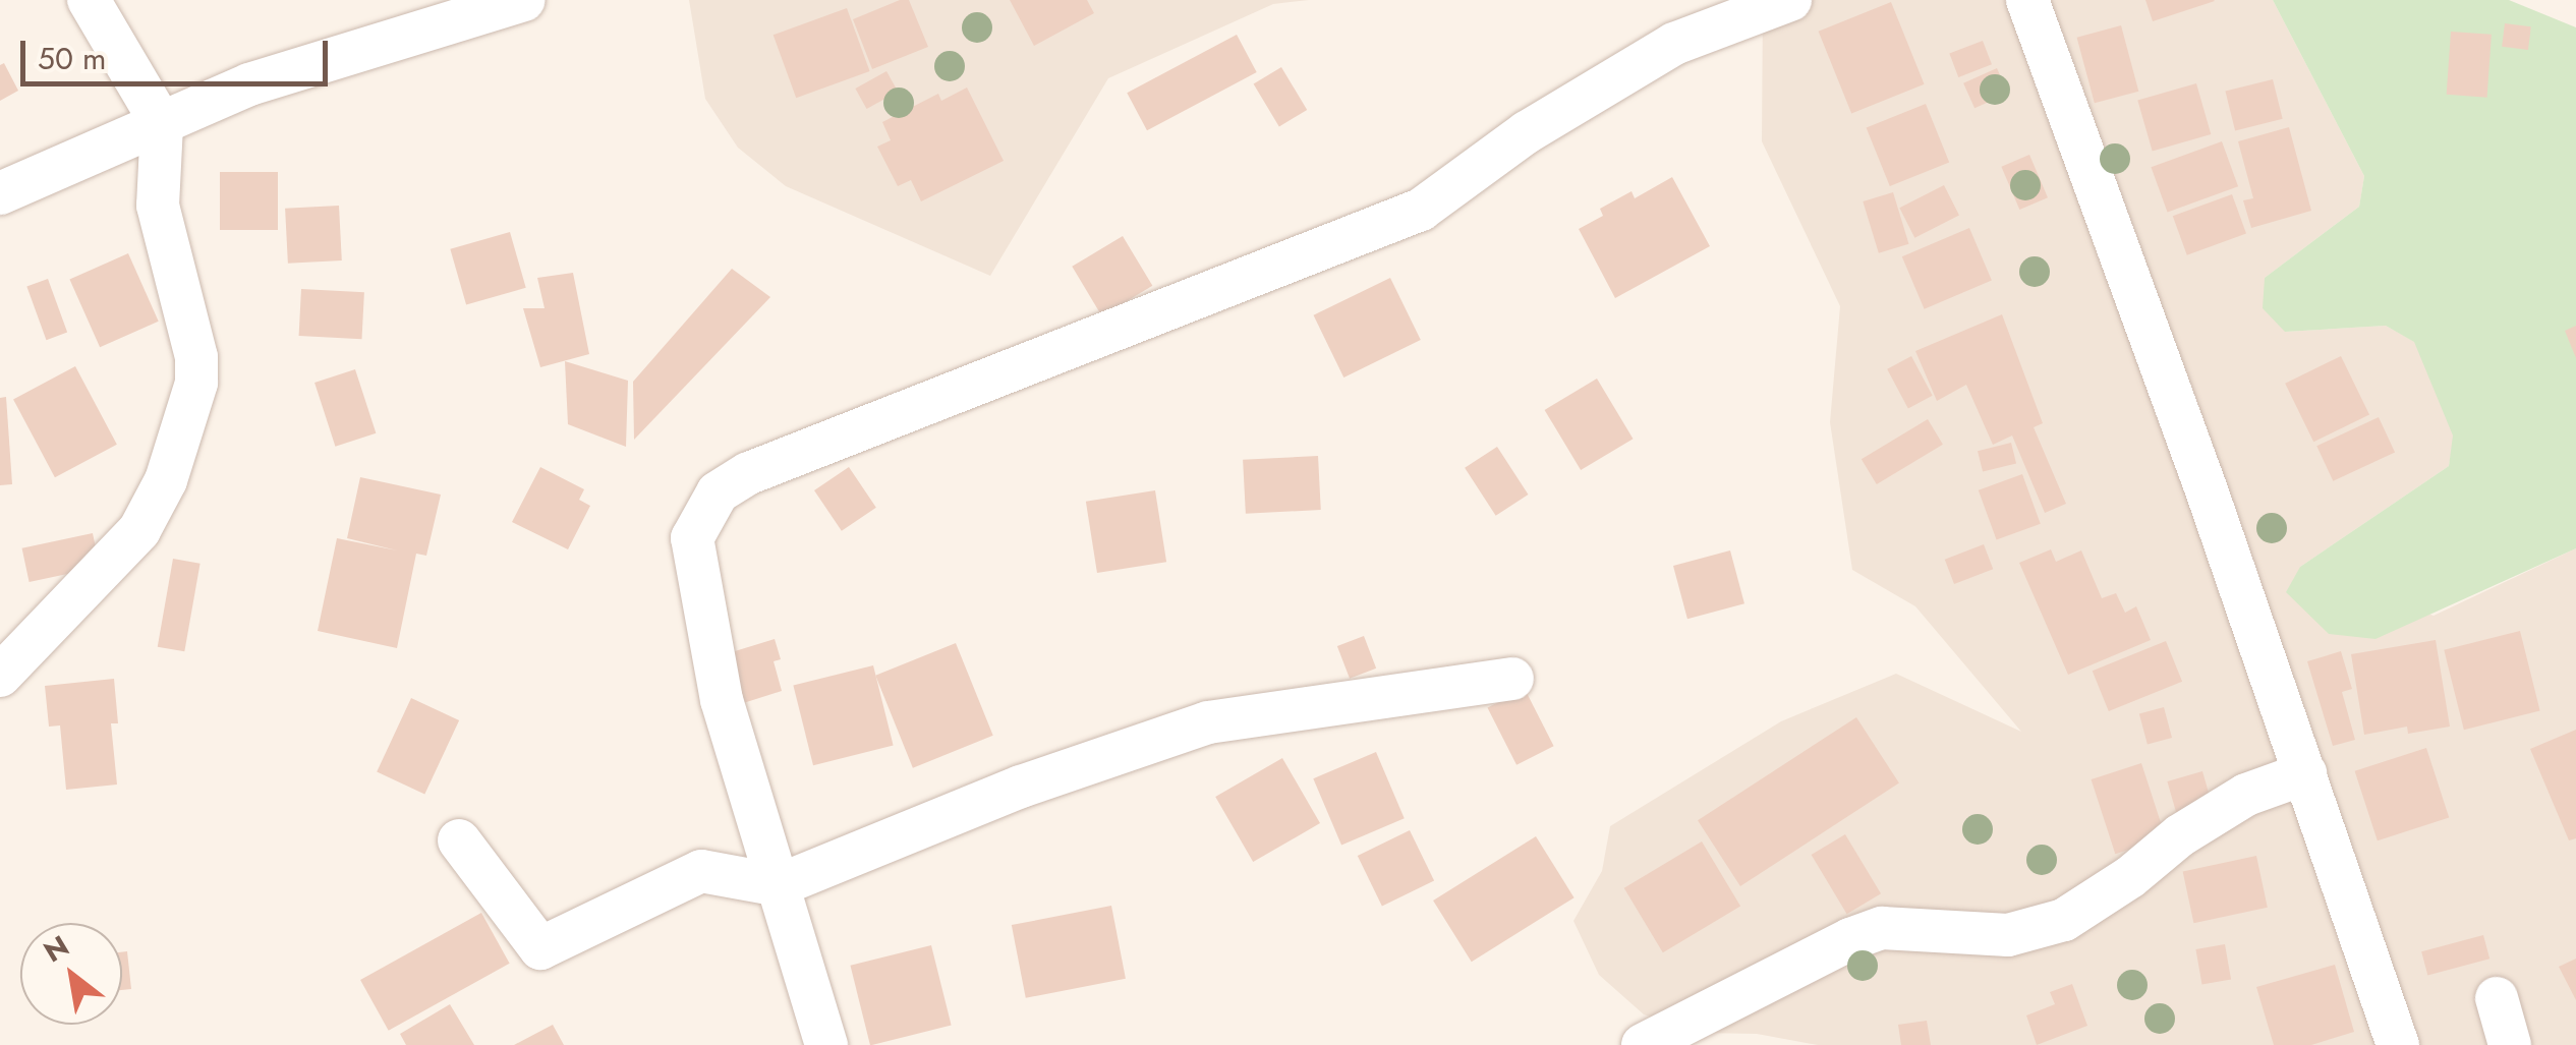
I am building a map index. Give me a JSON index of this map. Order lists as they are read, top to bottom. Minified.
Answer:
{"scale_bar":"50 m","north":"top left"}
